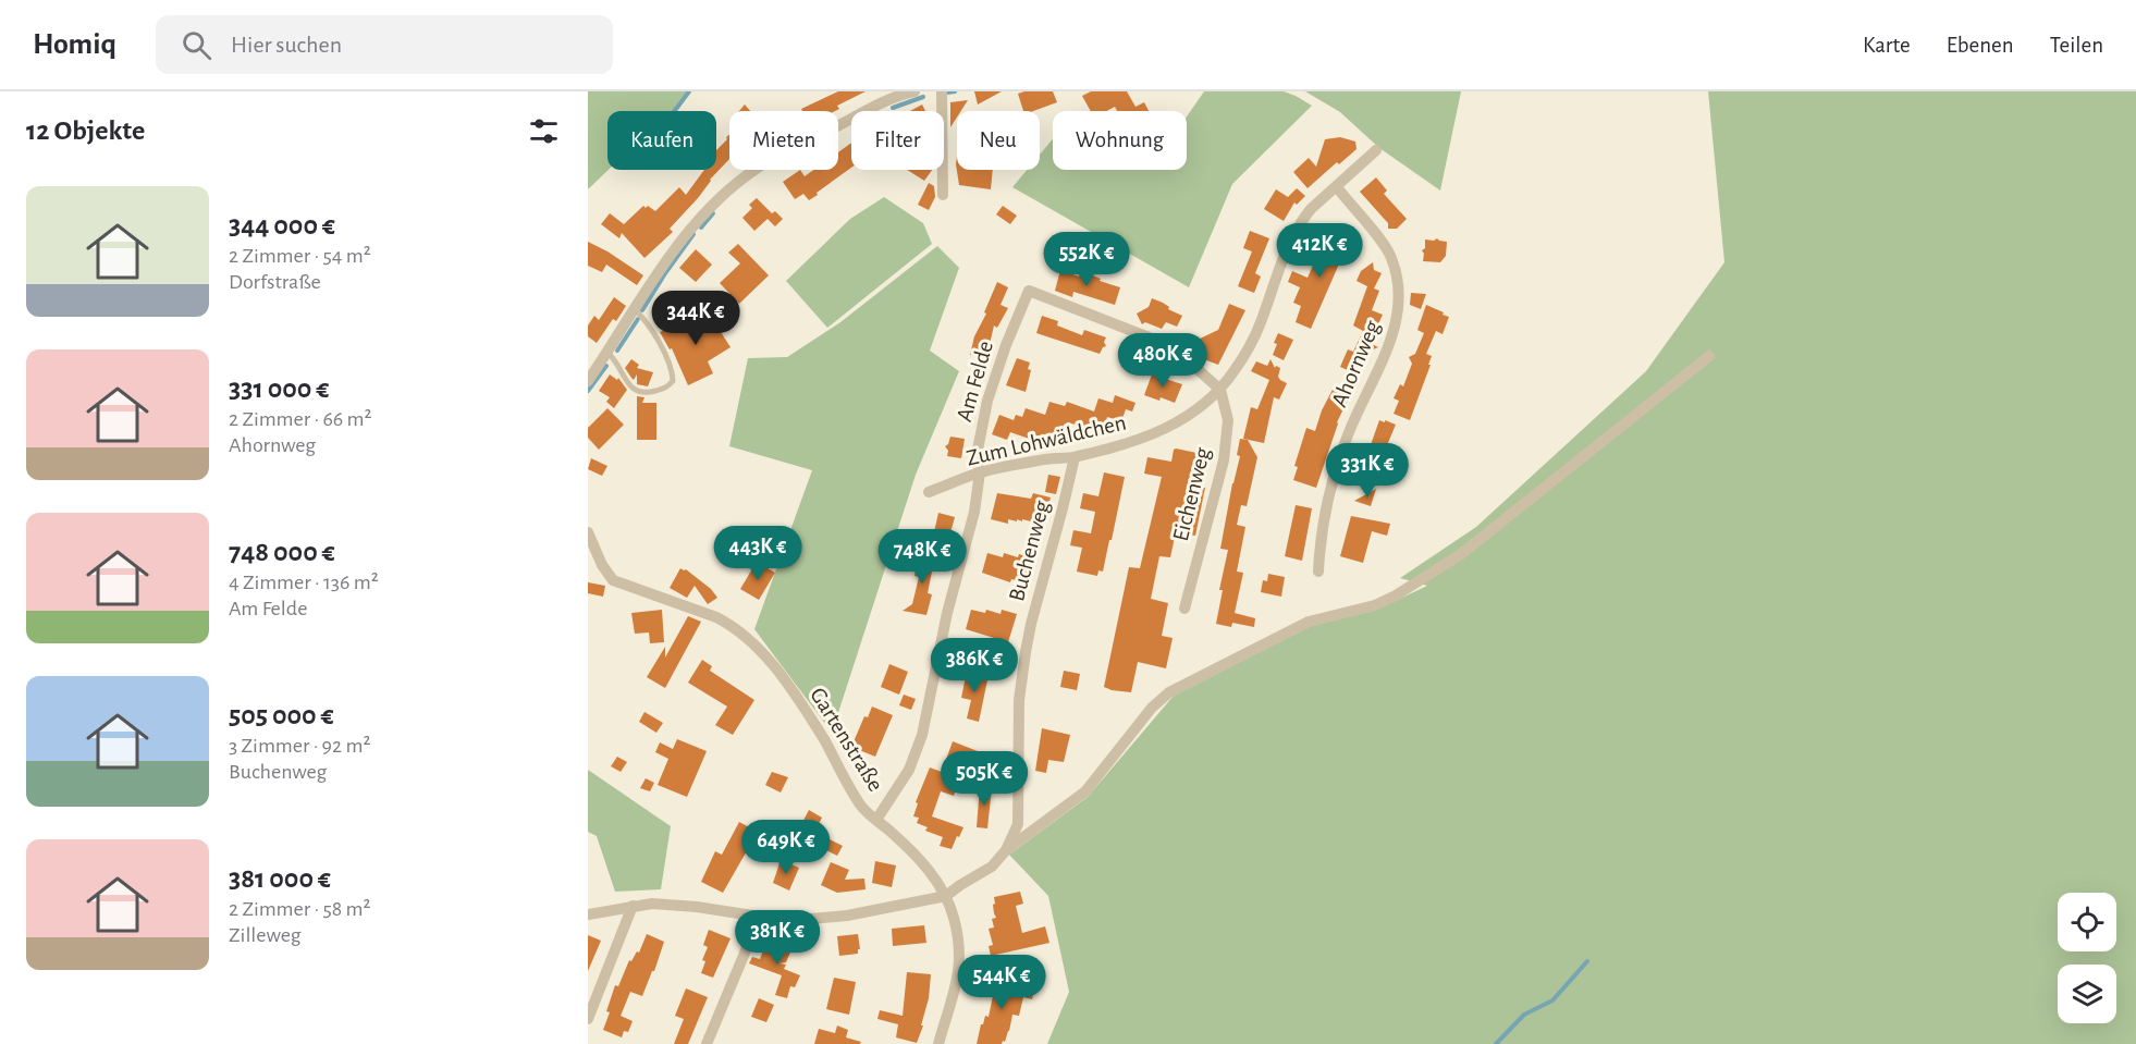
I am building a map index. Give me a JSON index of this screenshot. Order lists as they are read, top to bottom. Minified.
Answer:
{"streets":{"street":["Ahornweg","Am Felde","Zum Lohwäldchen","Eichenweg","Buchenweg","Gartenstraße"]},"crossings":[["Ahornweg","Zum Lohwäldchen"],["Am Felde","Zum Lohwäldchen"],["Am Felde","Eichenweg"],["Am Felde","Gartenstraße"],["Zum Lohwäldchen","Eichenweg"],["Zum Lohwäldchen","Buchenweg"],["Buchenweg","Gartenstraße"]],"page":{"header":"Homiq","search":"Hier suchen","nav":["Karte","Ebenen","Teilen"],"heading":"12 Objekte","chip":["Kaufen","Mieten","Filter","Neu","Wohnung"],"list":[{"name":"344 000 €","note":"2 Zimmer · 54 m² · Dorfstraße"},{"name":"331 000 €","note":"2 Zimmer · 66 m² · Ahornweg"},{"name":"748 000 €","note":"4 Zimmer · 136 m² · Am Felde"},{"name":"505 000 €","note":"3 Zimmer · 92 m² · Buchenweg"},{"name":"381 000 €","note":"2 Zimmer · 58 m² · Zilleweg"}],"price":["412K €","552K €","344K €","480K €","331K €","443K €","748K €","386K €","505K €","649K €","381K €","544K €"]}}
